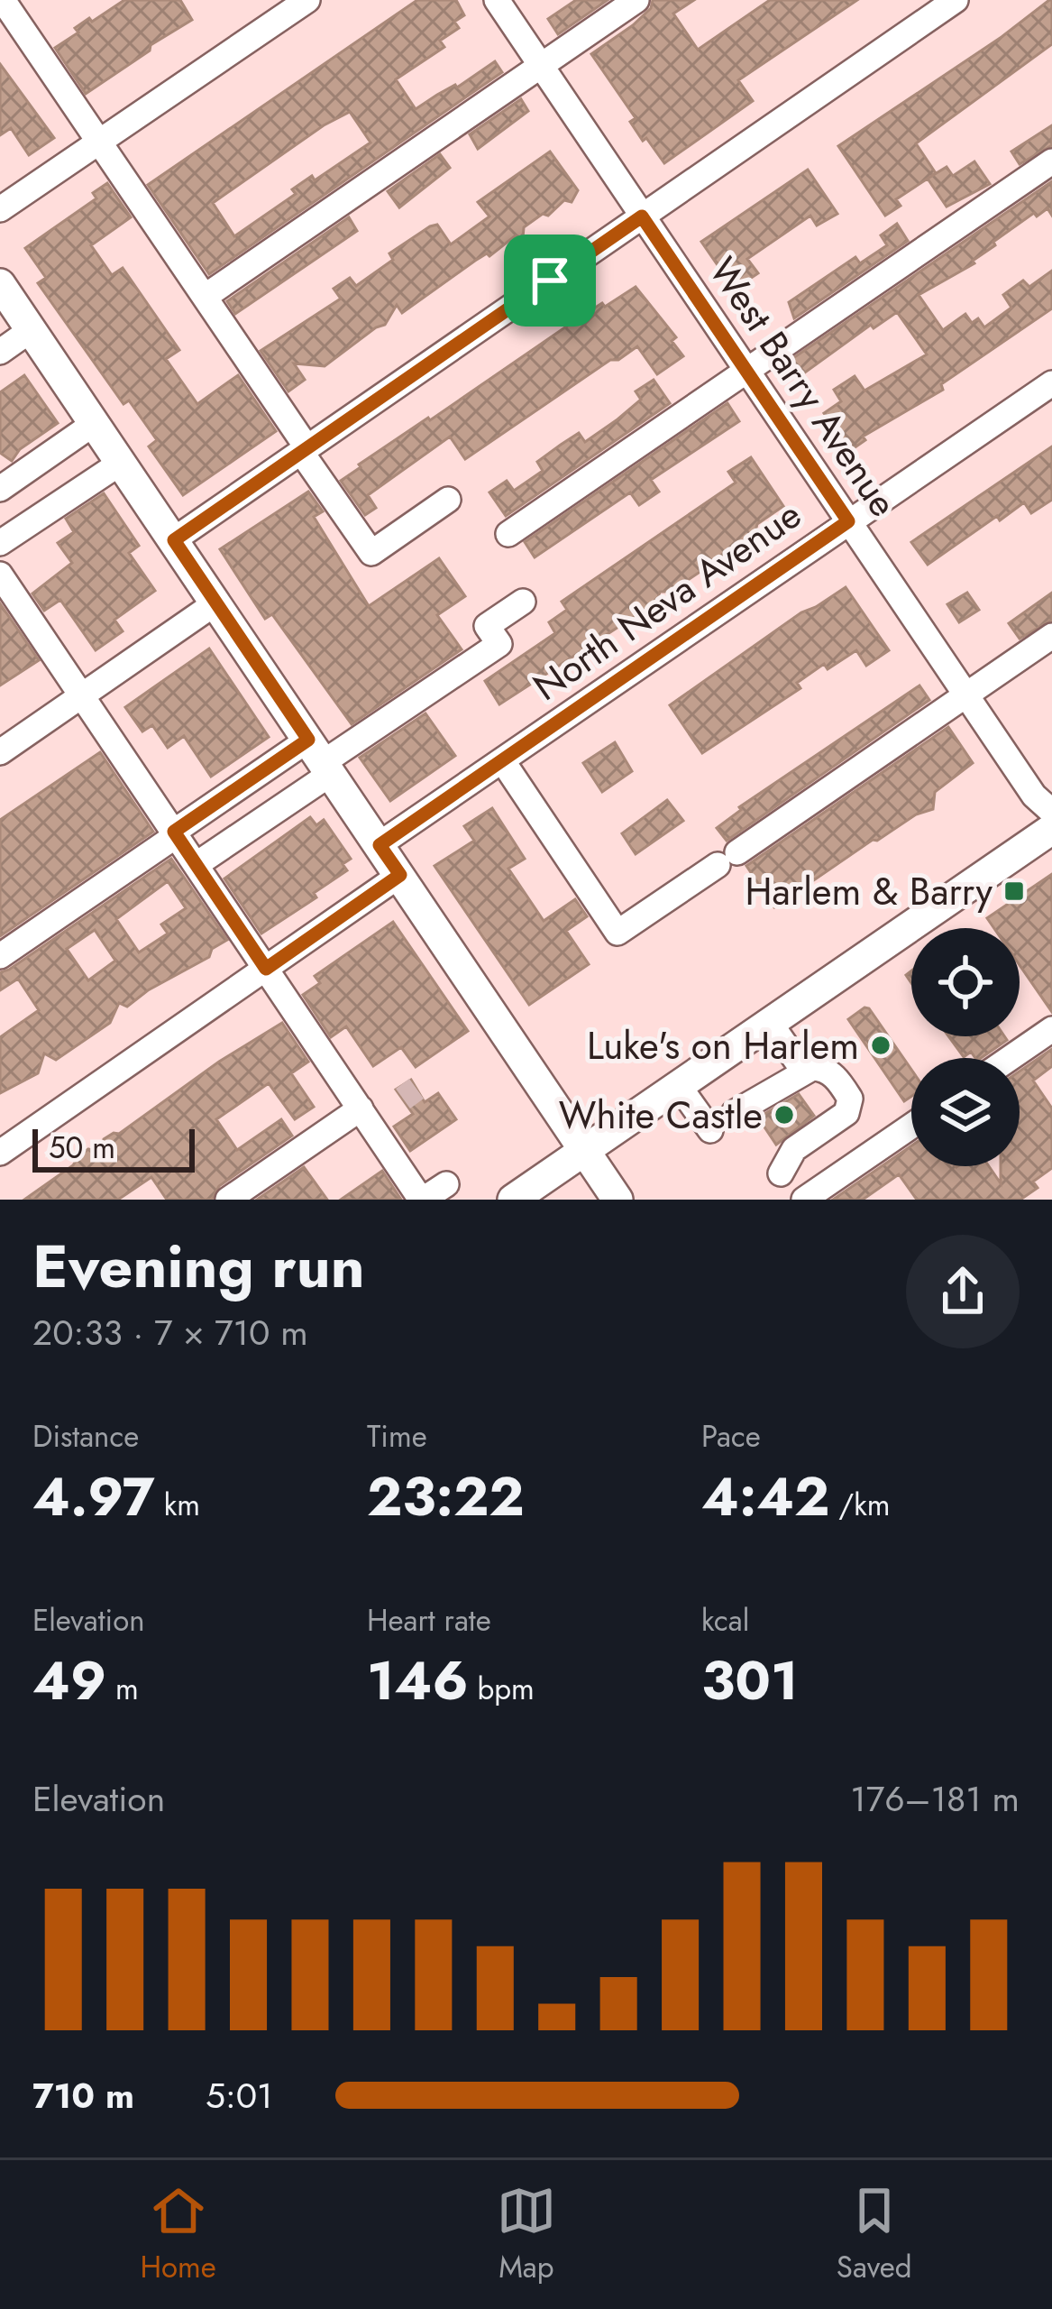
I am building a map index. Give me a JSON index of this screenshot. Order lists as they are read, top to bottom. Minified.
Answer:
{"streets":{"street":["West Barry Avenue","North Neva Avenue"]},"crossings":[["West Barry Avenue","North Neva Avenue"]],"places":{"transit":["Harlem & Barry"],"other":["Luke's on Harlem","White Castle"]},"scale_bar":"50 m","page":{"scale":"50 m","heading":["Evening run","20:33 · 7 × 710 m"],"stats":[["Distance","4.97 km"],["Time","23:22"],["Pace","4:42 /km"],["Elevation","49 m"],["Heart rate","146 bpm"],["kcal","301"]],"chart":["Elevation","176–181 m"],"list":[{"name":"710 m","note":"5:01"}],"tabs":["Home","Map","Saved"]}}
